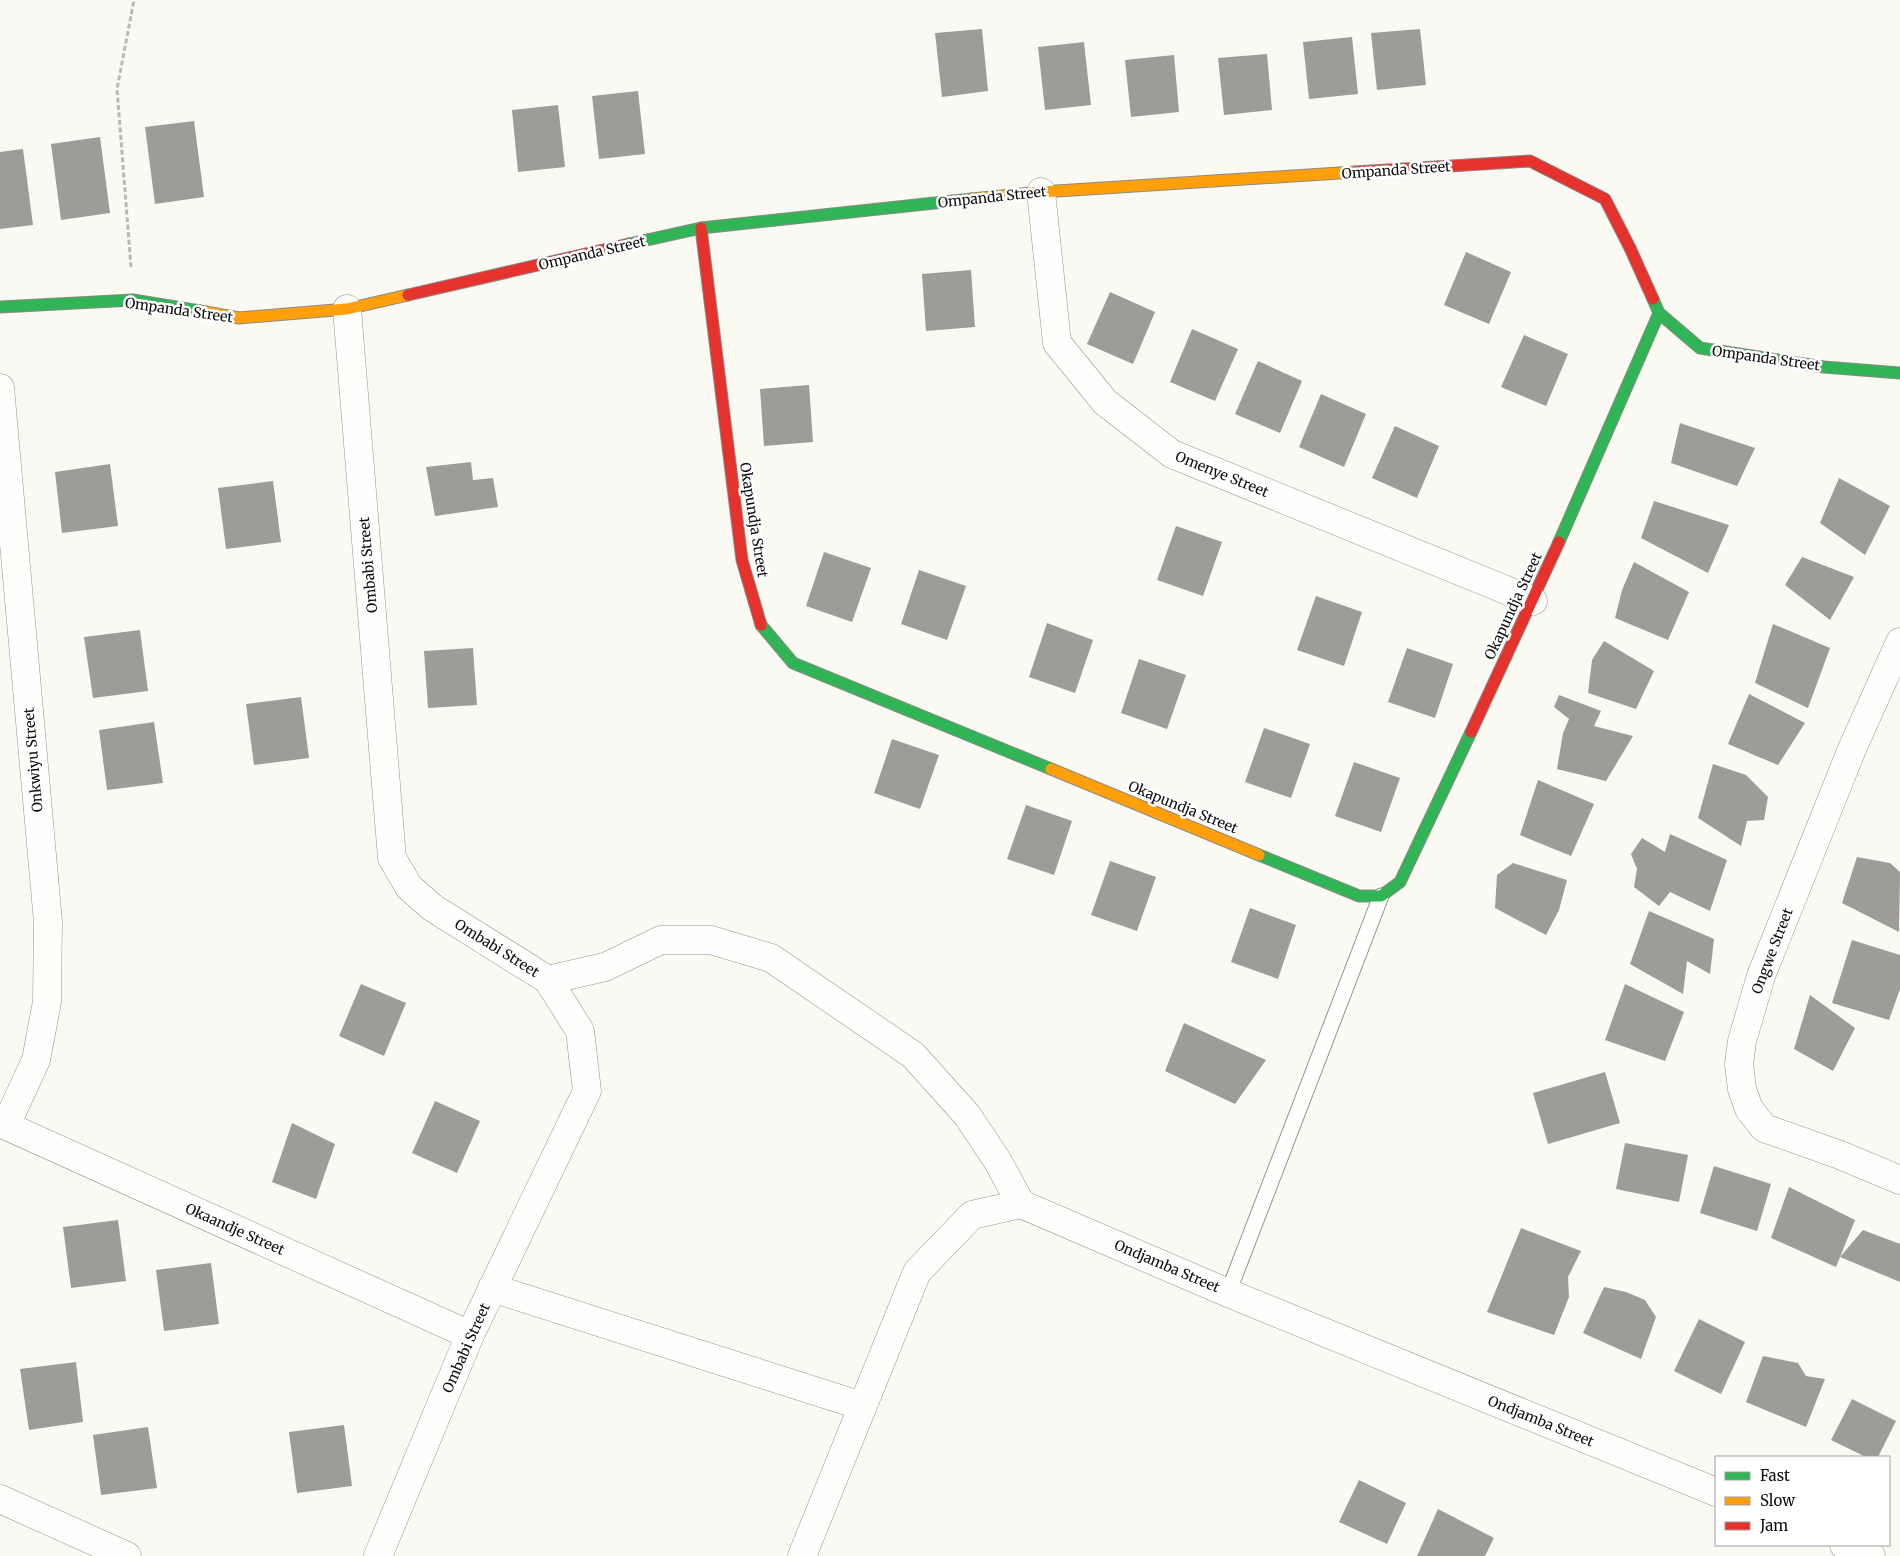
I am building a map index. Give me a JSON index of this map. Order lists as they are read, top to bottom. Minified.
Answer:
{"streets":{"street":["Ompanda Street","Omenye Street","Okapundja Street","Ombabi Street","Onkwiyu Street","Ongwe Street","Okaandje Street","Ondjamba Street"]},"crossings":[["Ompanda Street","Omenye Street"],["Ompanda Street","Okapundja Street"],["Ompanda Street","Ombabi Street"],["Omenye Street","Okapundja Street"],["Ombabi Street","Okaandje Street"],["Onkwiyu Street","Okaandje Street"]],"legend":["Fast","Slow","Jam"]}
